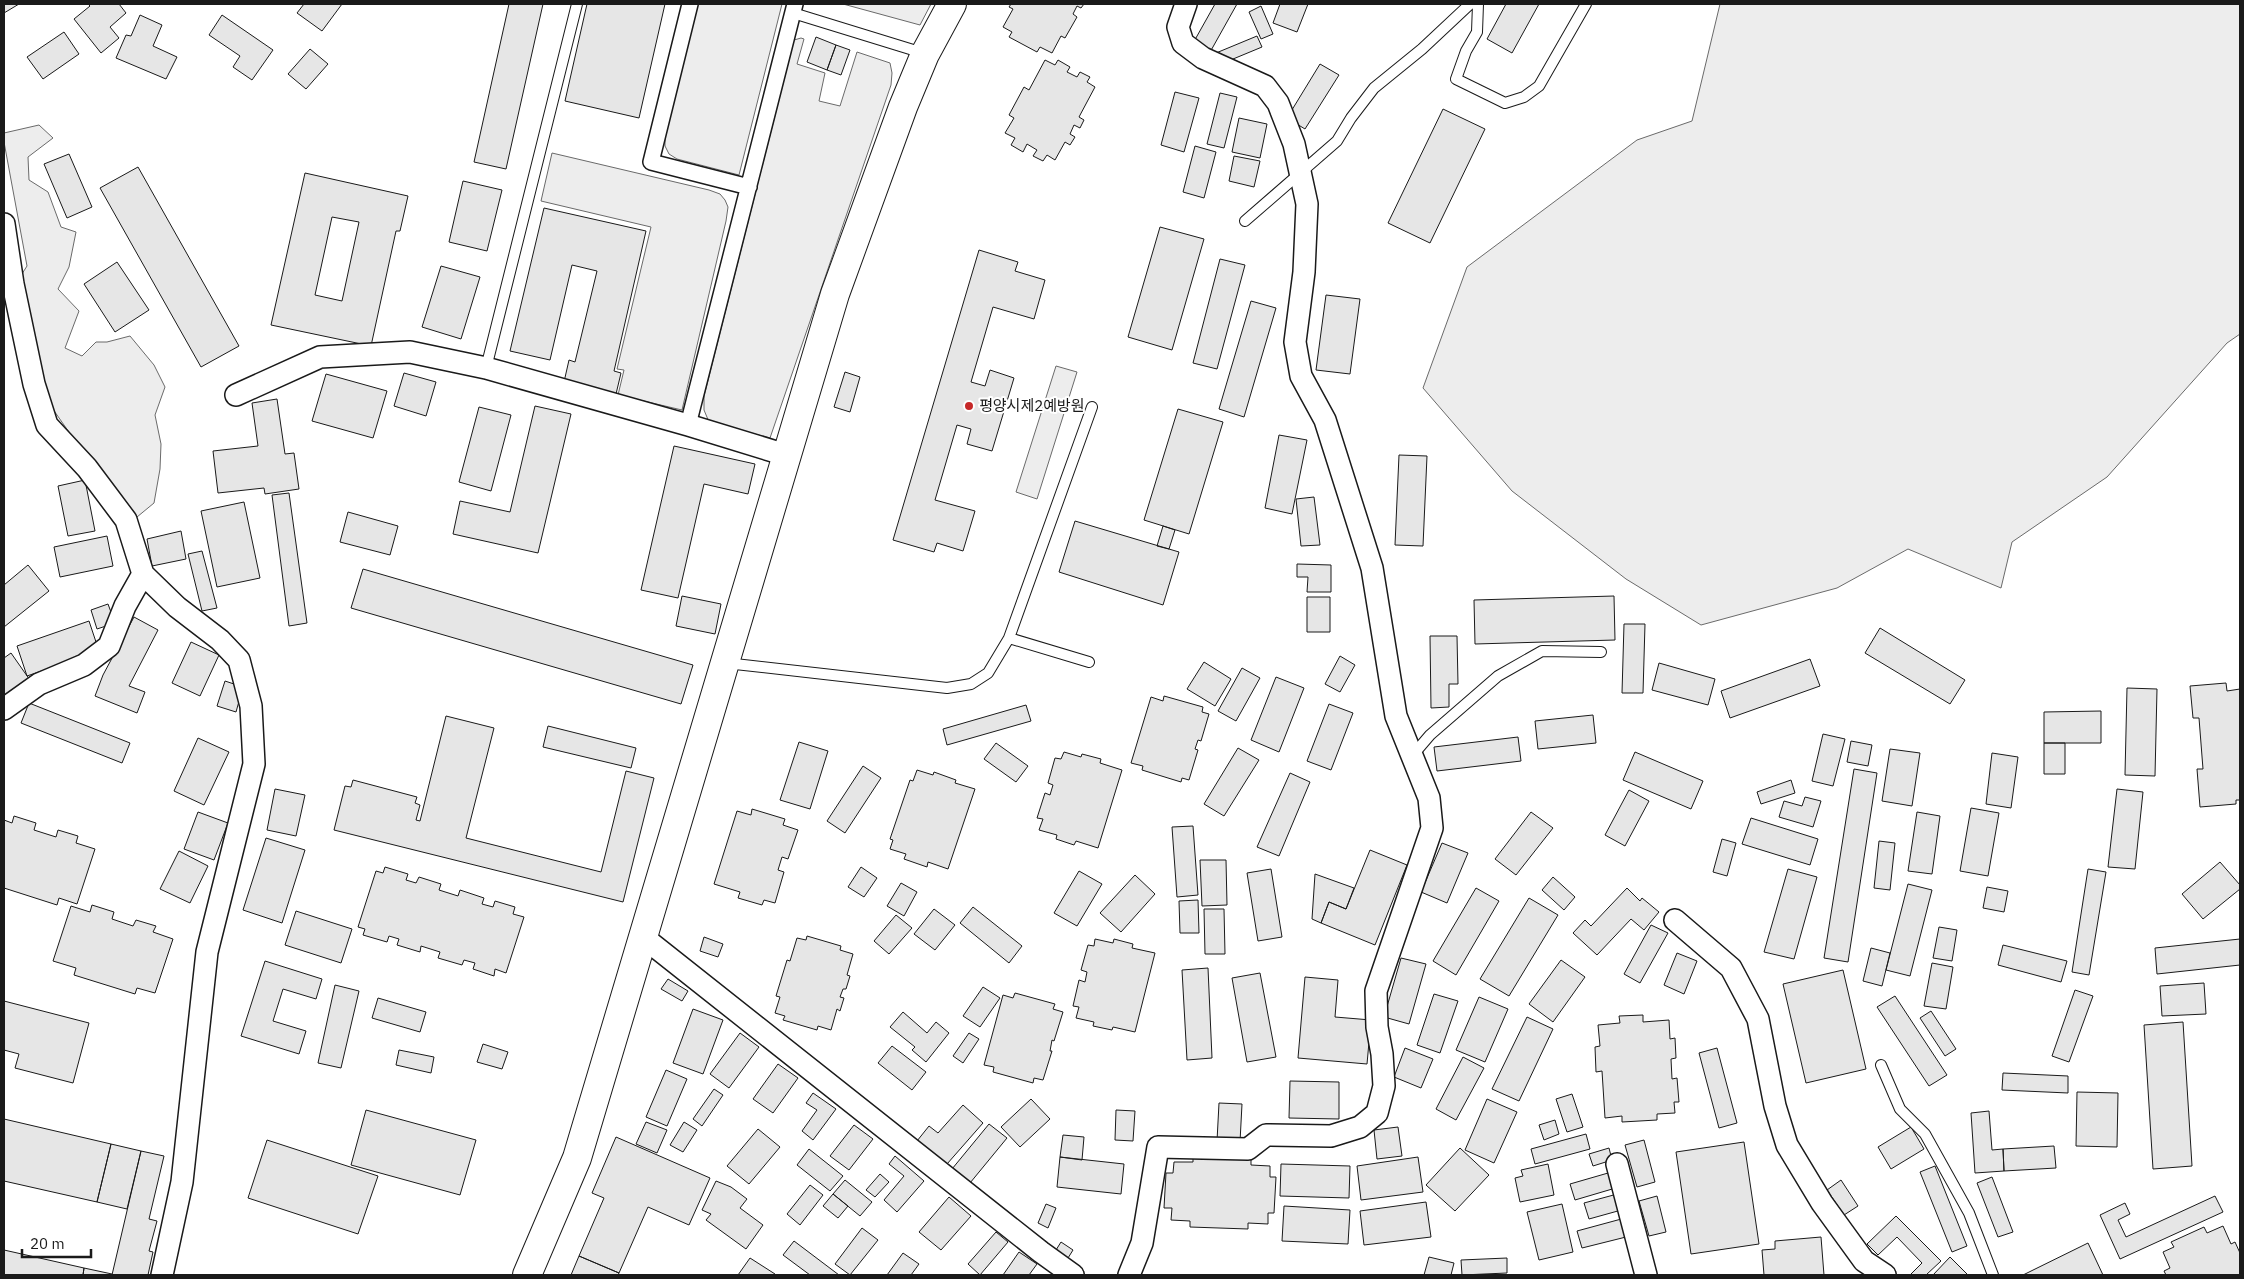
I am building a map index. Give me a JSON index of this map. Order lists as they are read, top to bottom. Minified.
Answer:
{"places":["평양시제2예방원"],"scale_bar":"20 m"}
